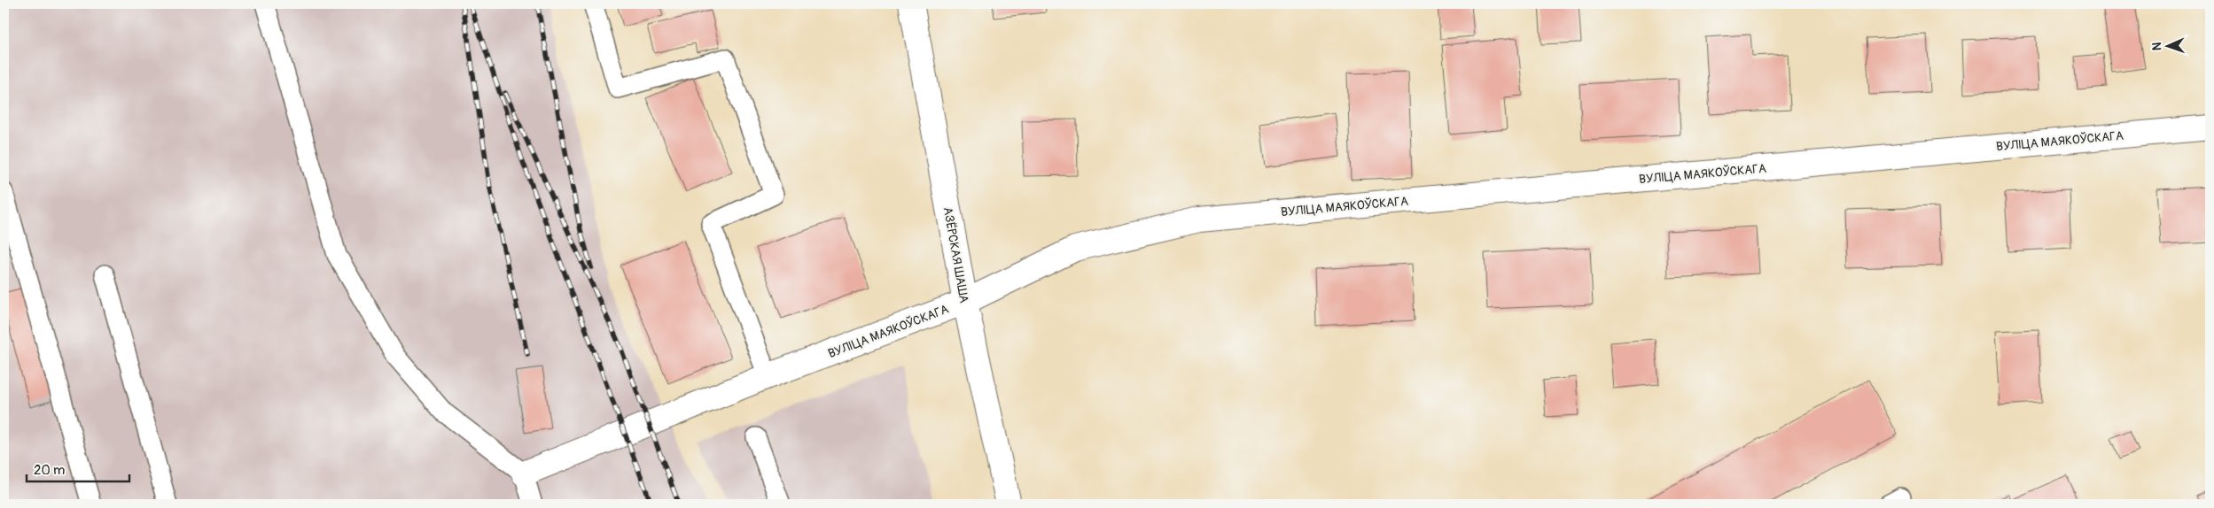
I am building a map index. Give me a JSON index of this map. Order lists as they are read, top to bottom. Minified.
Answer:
{"streets":{"street":["ВУЛІЦА МАЯКОЎСКАГА","АЗЁРСКАЯ ШАША"]},"crossings":[["ВУЛІЦА МАЯКОЎСКАГА","АЗЁРСКАЯ ШАША"]],"scale_bar":"20 m","north":"left"}
